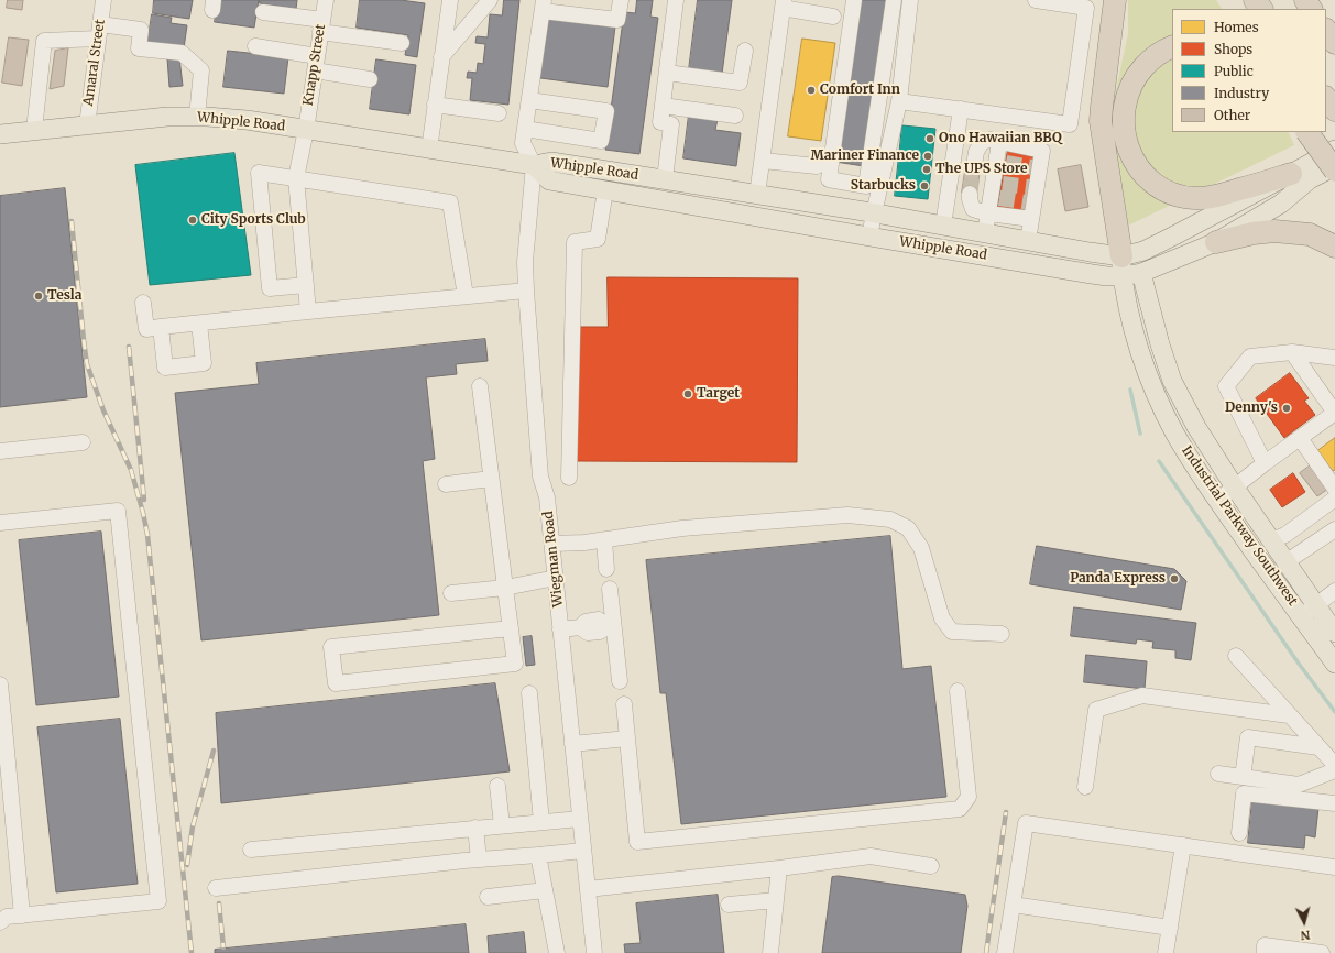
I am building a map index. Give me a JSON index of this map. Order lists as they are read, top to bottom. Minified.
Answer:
{"streets":{"main road":["Whipple Road","Industrial Parkway Southwest"],"street":["Amaral Street","Knapp Street","Wiegman Road"]},"crossings":[["Amaral Street","Whipple Road"],["Knapp Street","Whipple Road"],["Whipple Road","Industrial Parkway Southwest"],["Whipple Road","Wiegman Road"]],"places":["Comfort Inn","Ono Hawaiian BBQ","Mariner Finance","The UPS Store","Starbucks","City Sports Club","Tesla","Target","Denny's","Panda Express"],"legend":["Homes","Shops","Public","Industry","Other"],"north":"bottom"}
